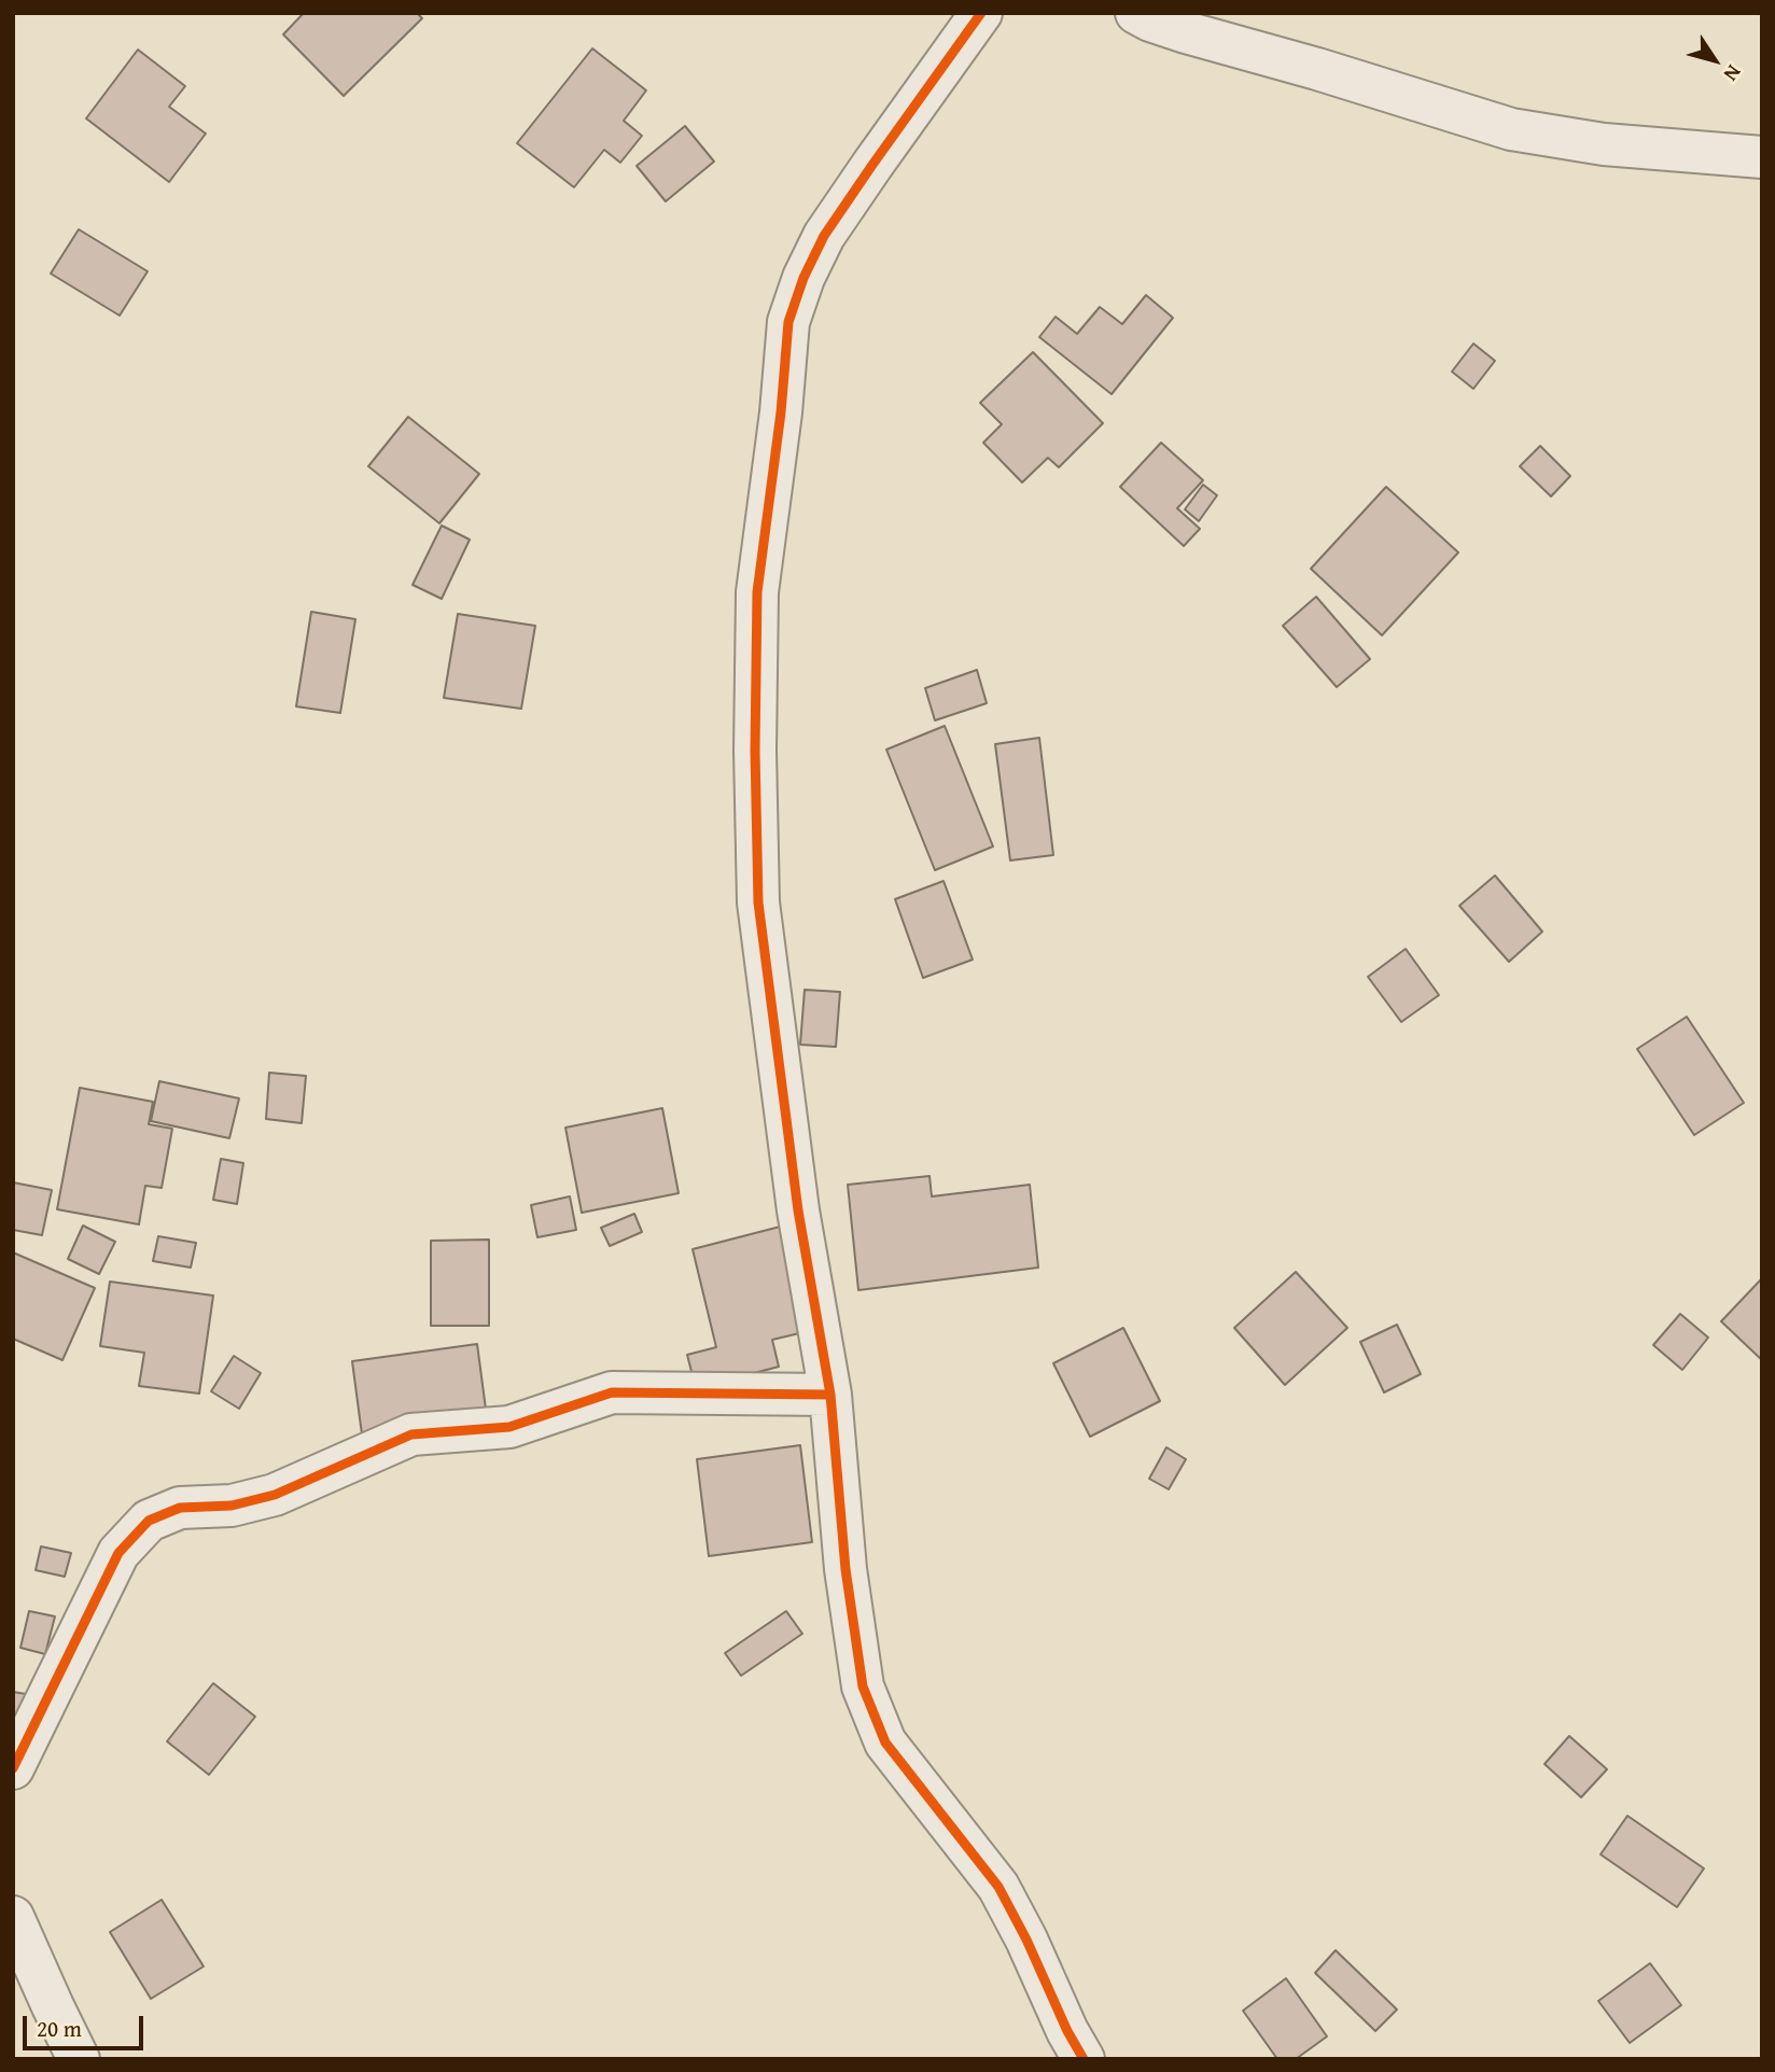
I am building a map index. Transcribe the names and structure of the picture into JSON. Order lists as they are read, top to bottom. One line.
{"scale_bar":"20 m","north":"bottom right"}
